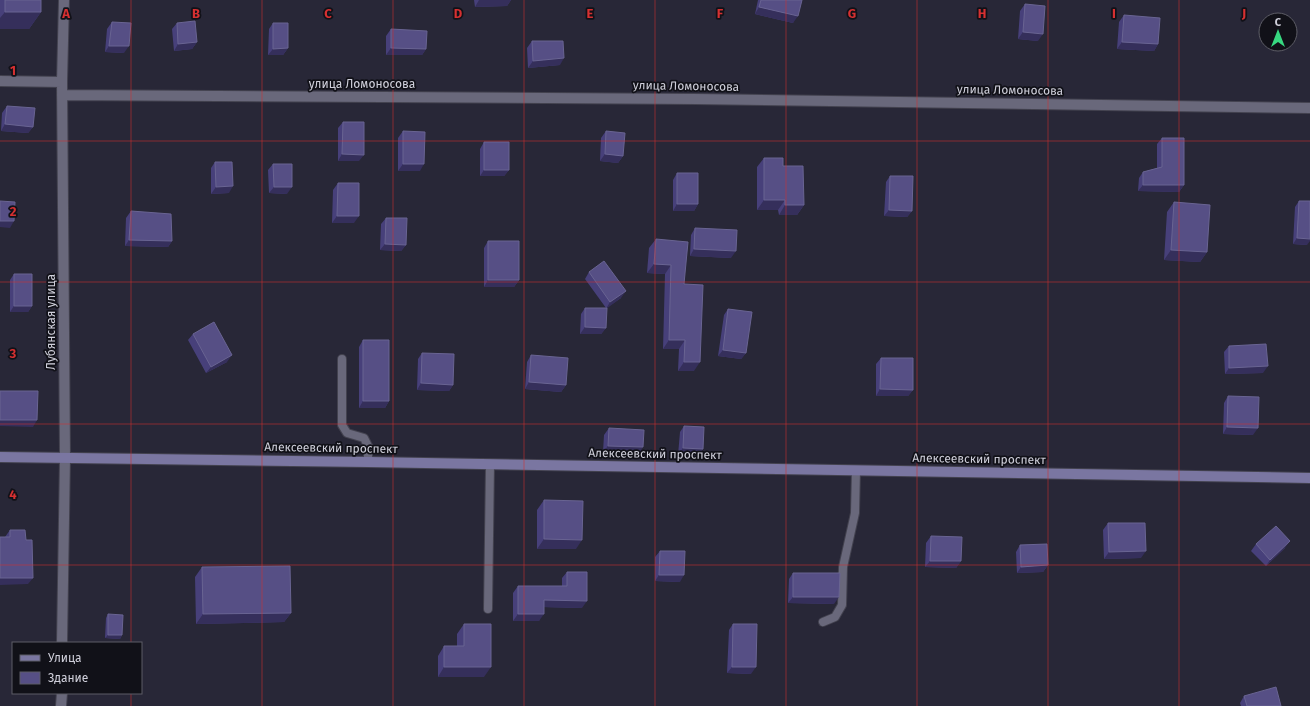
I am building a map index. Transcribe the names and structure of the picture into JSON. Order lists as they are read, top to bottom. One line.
{"streets":{"street":["улица Ломоносова","Лубянская улица","Алексеевский проспект"]},"crossings":[["улица Ломоносова","Лубянская улица"],["Лубянская улица","Алексеевский проспект"]],"legend":["Улица","Здание"],"north":"top","grid":{"columns":["A","B","C","D","E","F","G","H","I","J"],"rows":["1","2","3","4"]}}
